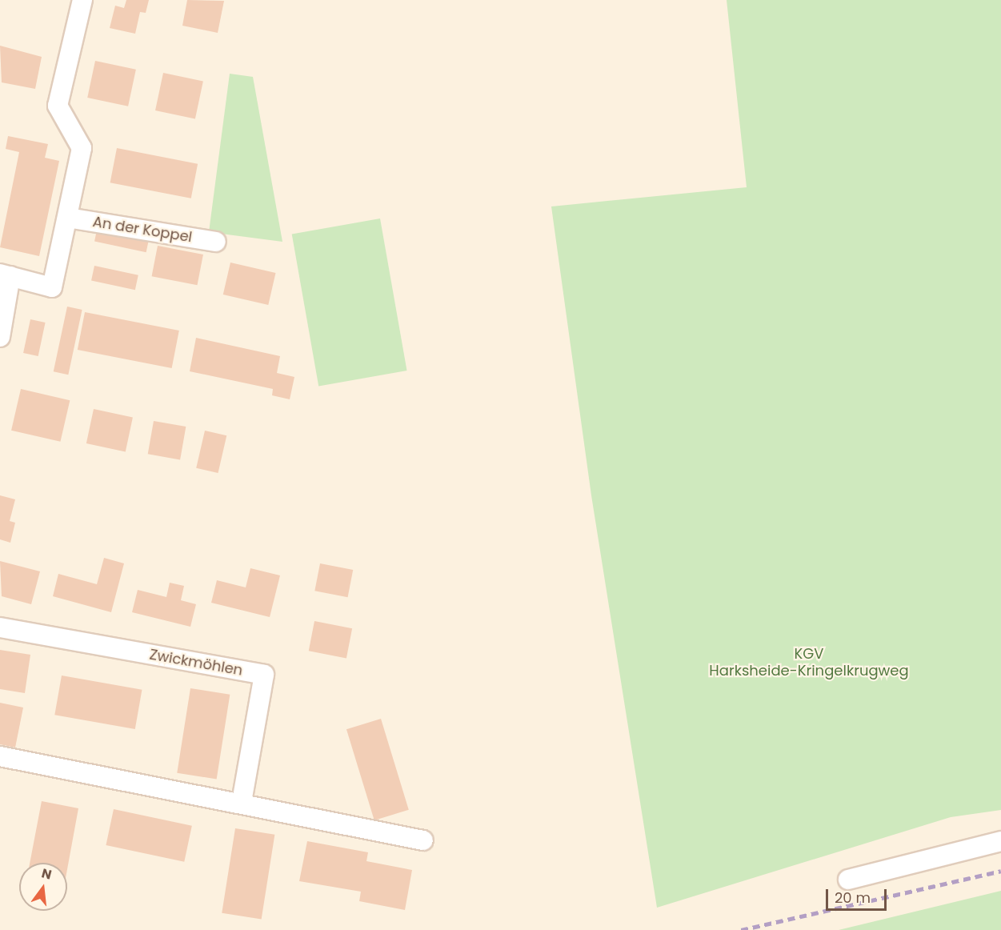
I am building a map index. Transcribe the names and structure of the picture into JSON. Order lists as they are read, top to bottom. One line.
{"streets":{"street":["An der Koppel","Zwickmöhlen"]},"parks":["KGV Harksheide-Kringelkrugweg"],"scale_bar":"20 m","north":"top"}
